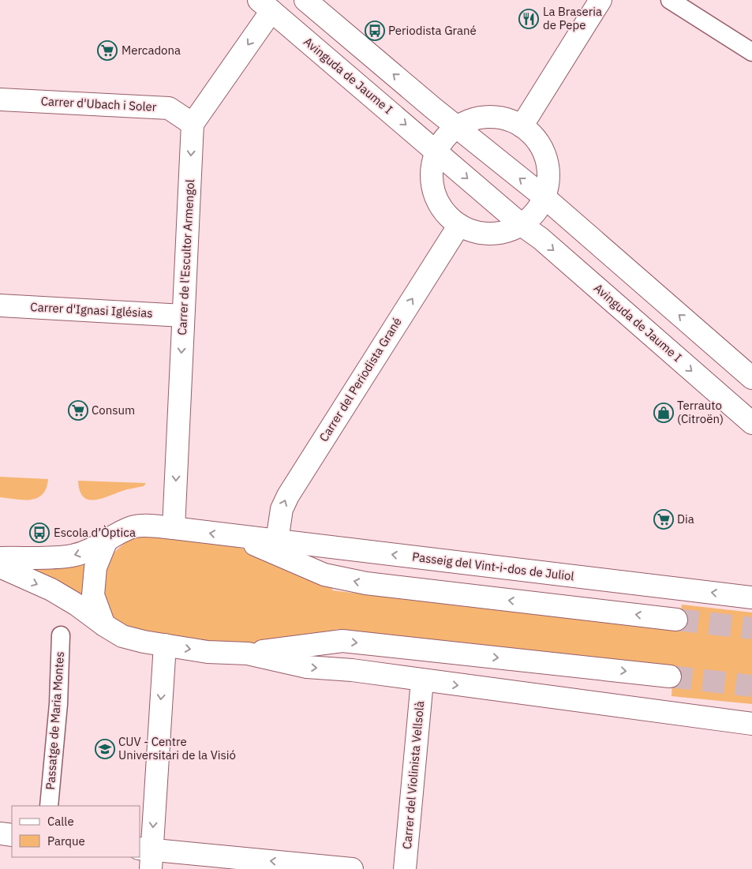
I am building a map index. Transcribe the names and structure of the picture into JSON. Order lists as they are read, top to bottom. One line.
{"streets":{"street":["Avinguda de Jaume I","Carrer d'Ubach i Soler","Carrer de l'Escultor Armengol","Carrer d'Ignasi Iglésias","Carrer del Periodista Grané","Passeig del Vint-i-dos de Juliol","Passatge de Maria Montes","Carrer del Violinista Vellsolà"]},"crossings":[["Carrer d'Ubach i Soler","Carrer de l'Escultor Armengol"],["Carrer de l'Escultor Armengol","Carrer d'Ignasi Iglésias"],["Carrer de l'Escultor Armengol","Passeig del Vint-i-dos de Juliol"],["Carrer del Periodista Grané","Passeig del Vint-i-dos de Juliol"]],"one_way":["Carrer de l'Escultor Armengol","Carrer del Periodista Grané"],"places":{"restaurant":["La Braseria de Pepe"],"bus stop":["Periodista Grané","Escola d’Òptica"],"supermarket":["Mercadona","Consum","Dia"],"shop":["Terrauto (Citroën)"],"school or university":["CUV - Centre Universitari de la Visió"]},"legend":["Calle","Parque"]}
